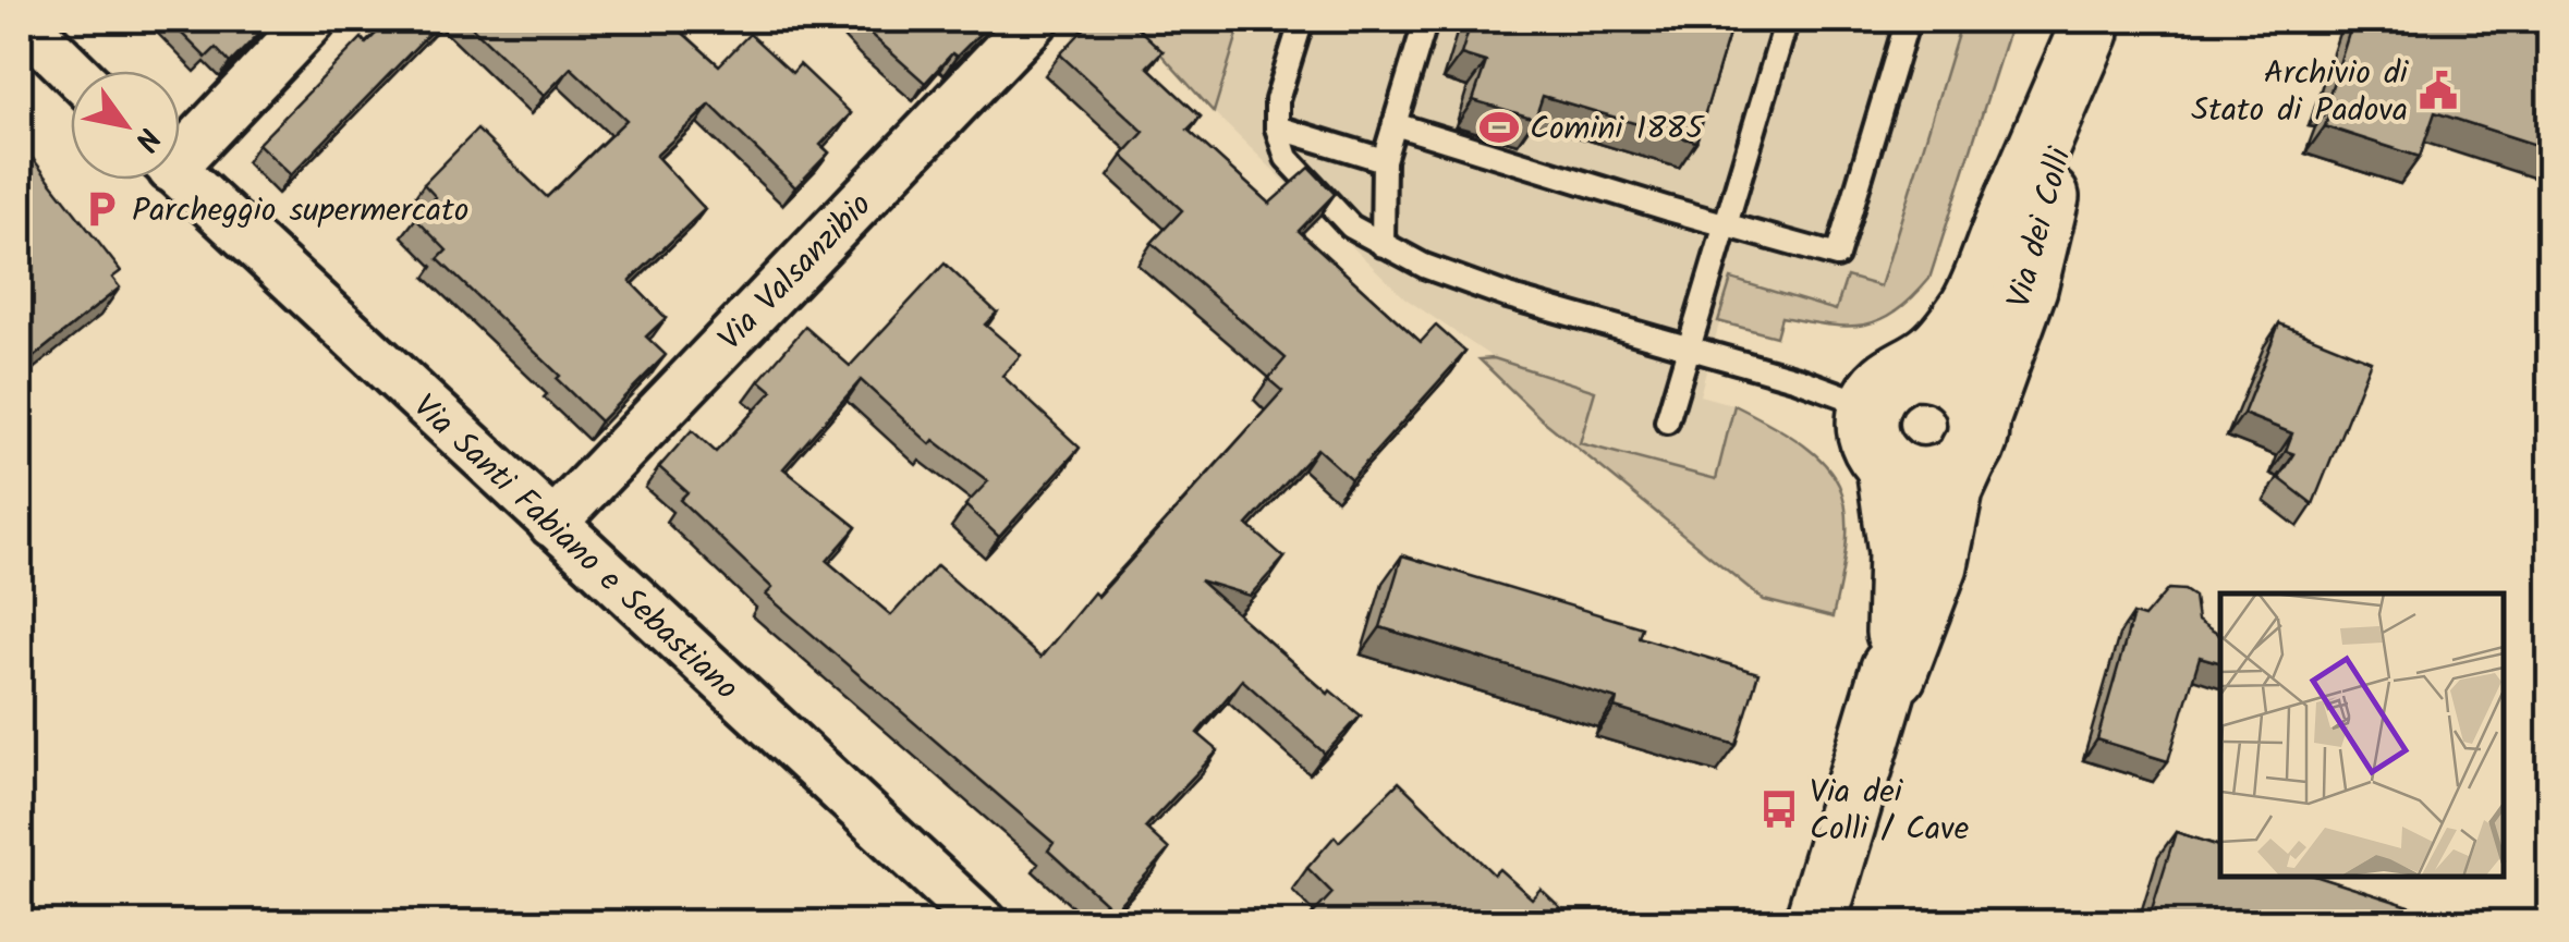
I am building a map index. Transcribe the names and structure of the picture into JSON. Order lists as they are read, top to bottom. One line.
{"streets":{"main road":["Via dei Colli"],"street":["Via Valsanzibio","Via Santi Fabiano e Sebastiano"]},"crossings":[["Via Valsanzibio","Via Santi Fabiano e Sebastiano"]],"places":{"public building":["Archivio di Stato di Padova"],"sports":["Comini 1885"],"parking":["Parcheggio supermercato"],"bus stop":["Via dei Colli / Cave"]},"north":"bottom right"}
